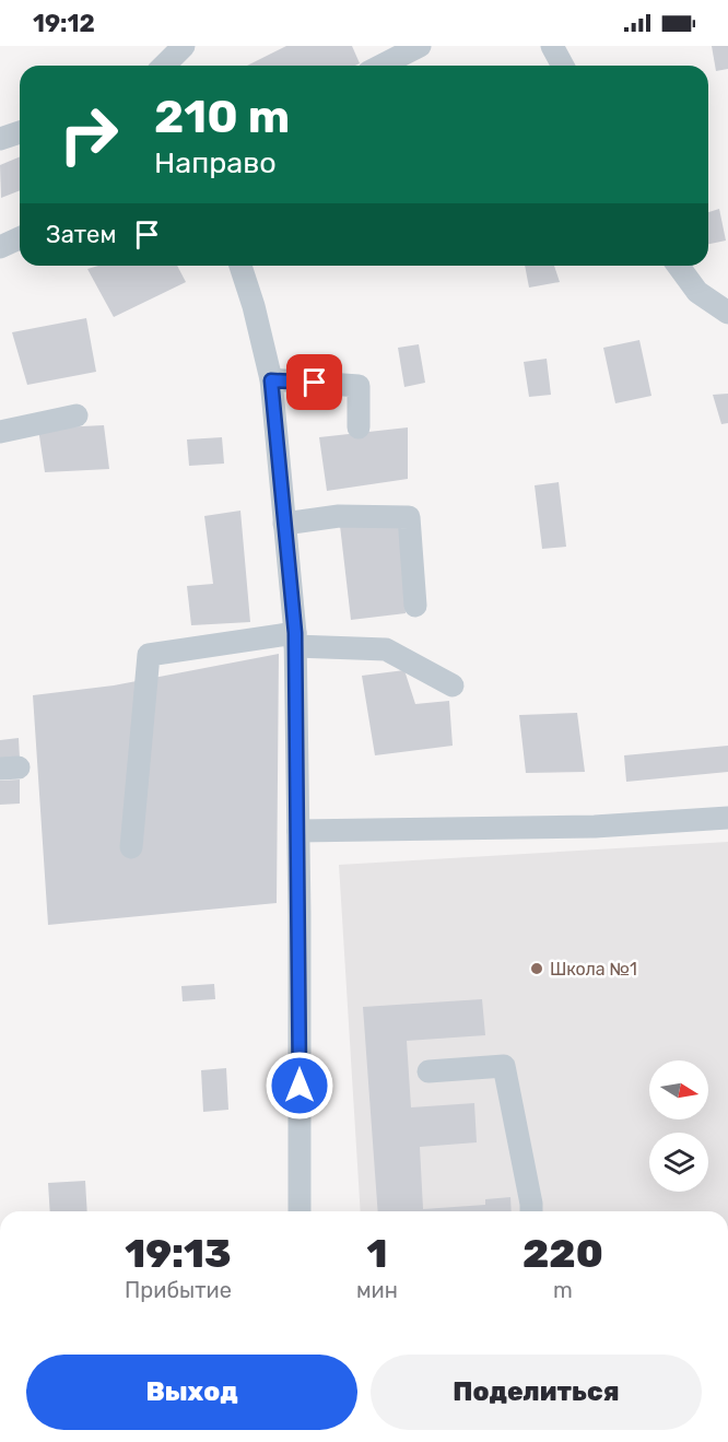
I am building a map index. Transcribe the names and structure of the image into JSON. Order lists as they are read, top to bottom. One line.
{"places":["Школа №1"],"north":"right","page":{"status":"19:12","turn":["210 m","Направо"],"then":"Затем","eta":["19:13","Прибытие","1","мин","220","m"],"buttons":["Выход","Поделиться"]}}
